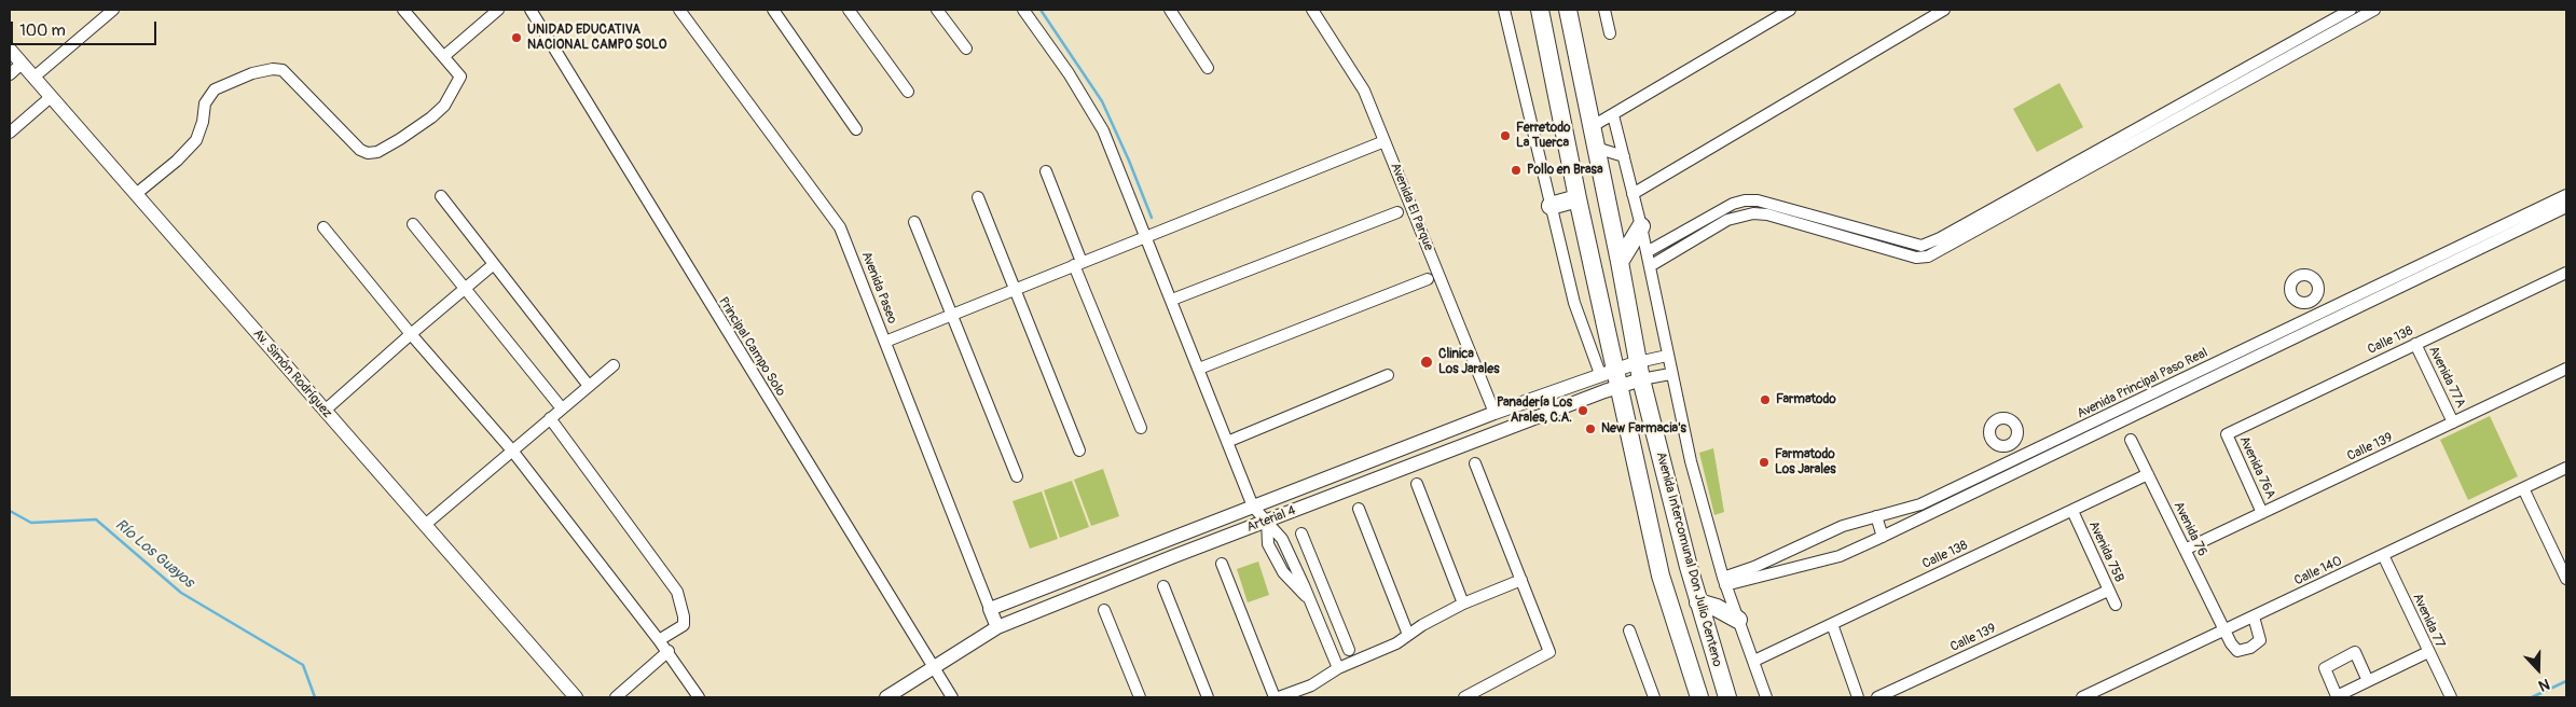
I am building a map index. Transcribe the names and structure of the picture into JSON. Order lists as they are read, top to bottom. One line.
{"streets":{"main road":["Avenida Intercomunal Don Julio Centeno"],"street":["Avenida El Parque","Avenida Paseo","Calle 138","Principal Campo Solo","Av. Simón Rodríguez","Avenida 77A","Avenida Principal Paso Real","Calle 139","Avenida 76A","Arterial 4","Avenida 76","Avenida 75B","Calle 140","Avenida 77"]},"crossings":[["Avenida El Parque","Arterial 4"],["Avenida Paseo","Arterial 4"],["Calle 138","Avenida 77A"],["Calle 138","Avenida 76A"],["Calle 138","Avenida 76"],["Calle 138","Avenida 75B"],["Calle 138","Avenida Intercomunal Don Julio Centeno"],["Principal Campo Solo","Arterial 4"],["Avenida 77A","Calle 139"],["Avenida Principal Paso Real","Avenida Intercomunal Don Julio Centeno"],["Calle 139","Avenida 76A"],["Calle 139","Avenida 76"],["Calle 139","Avenida 75B"],["Arterial 4","Avenida Intercomunal Don Julio Centeno"],["Avenida 76","Calle 140"],["Calle 140","Avenida 77"]],"water":["Río Los Guayos"],"places":["UNIDAD EDUCATIVA NACIONAL CAMPO SOLO","Ferretodo La Tuerca","Pollo en Brasa","Clinica Los Jarales","Farmatodo","Panadería Los Arales, C.A.","New Farmacia's","Farmatodo Los Jarales"],"scale_bar":"100 m","north":"bottom"}
